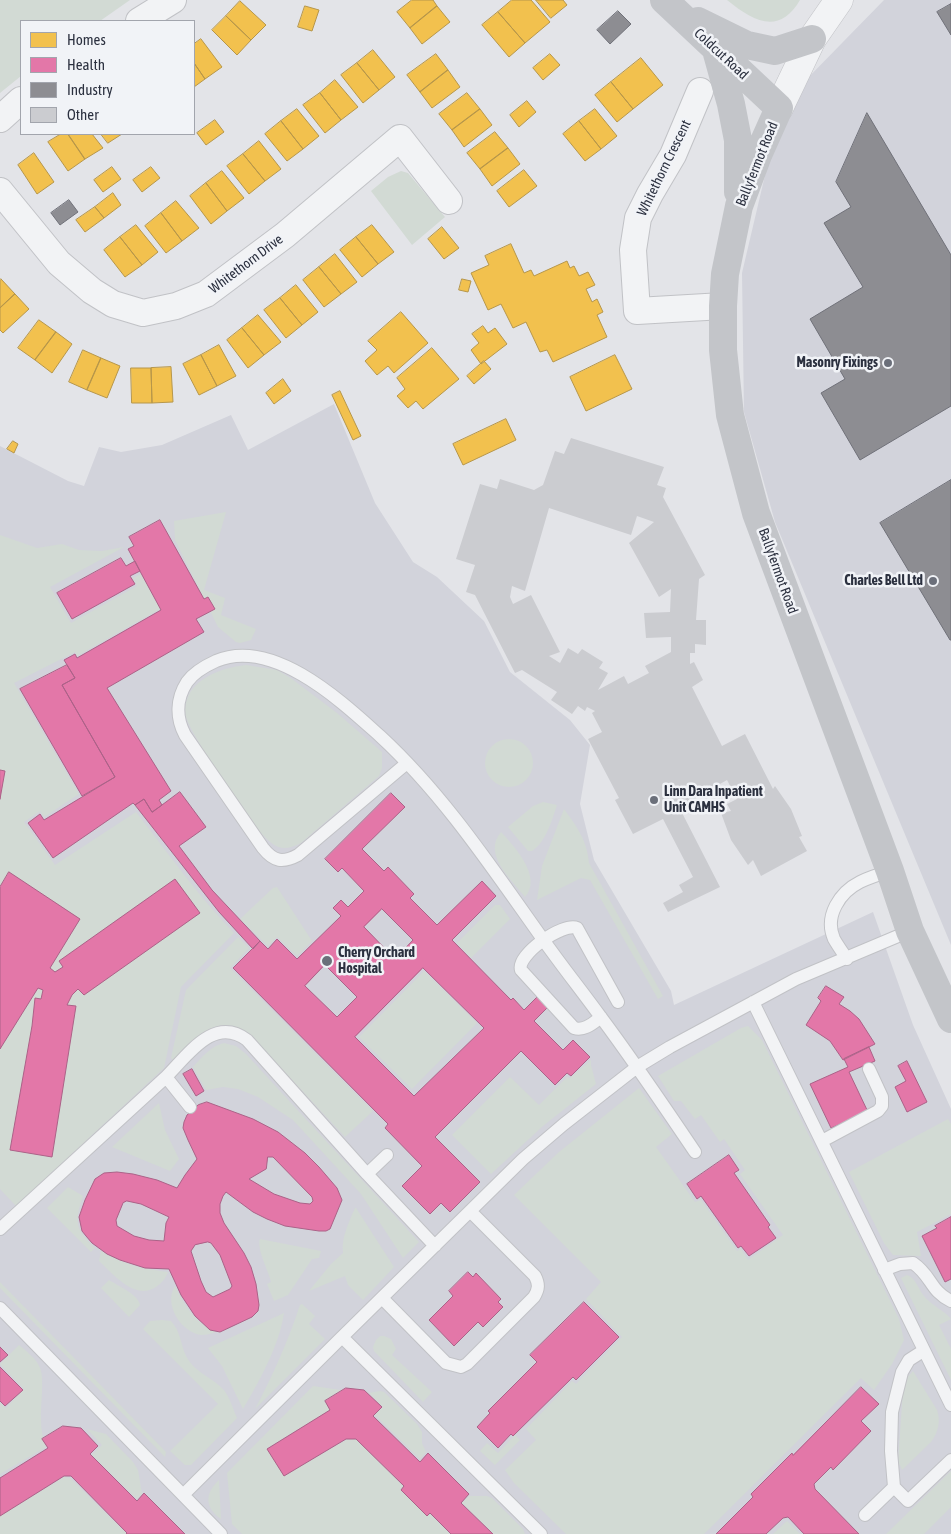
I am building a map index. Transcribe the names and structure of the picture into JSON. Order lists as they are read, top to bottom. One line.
{"streets":{"main road":["Coldcut Road","Ballyfermot Road"],"street":["Whitethorn Crescent","Whitethorn Drive"]},"crossings":[["Coldcut Road","Ballyfermot Road"],["Ballyfermot Road","Whitethorn Crescent"]],"places":["Masonry Fixings","Charles Bell Ltd","Linn Dara Inpatient Unit CAMHS","Cherry Orchard Hospital"],"legend":["Homes","Health","Industry","Other"]}
